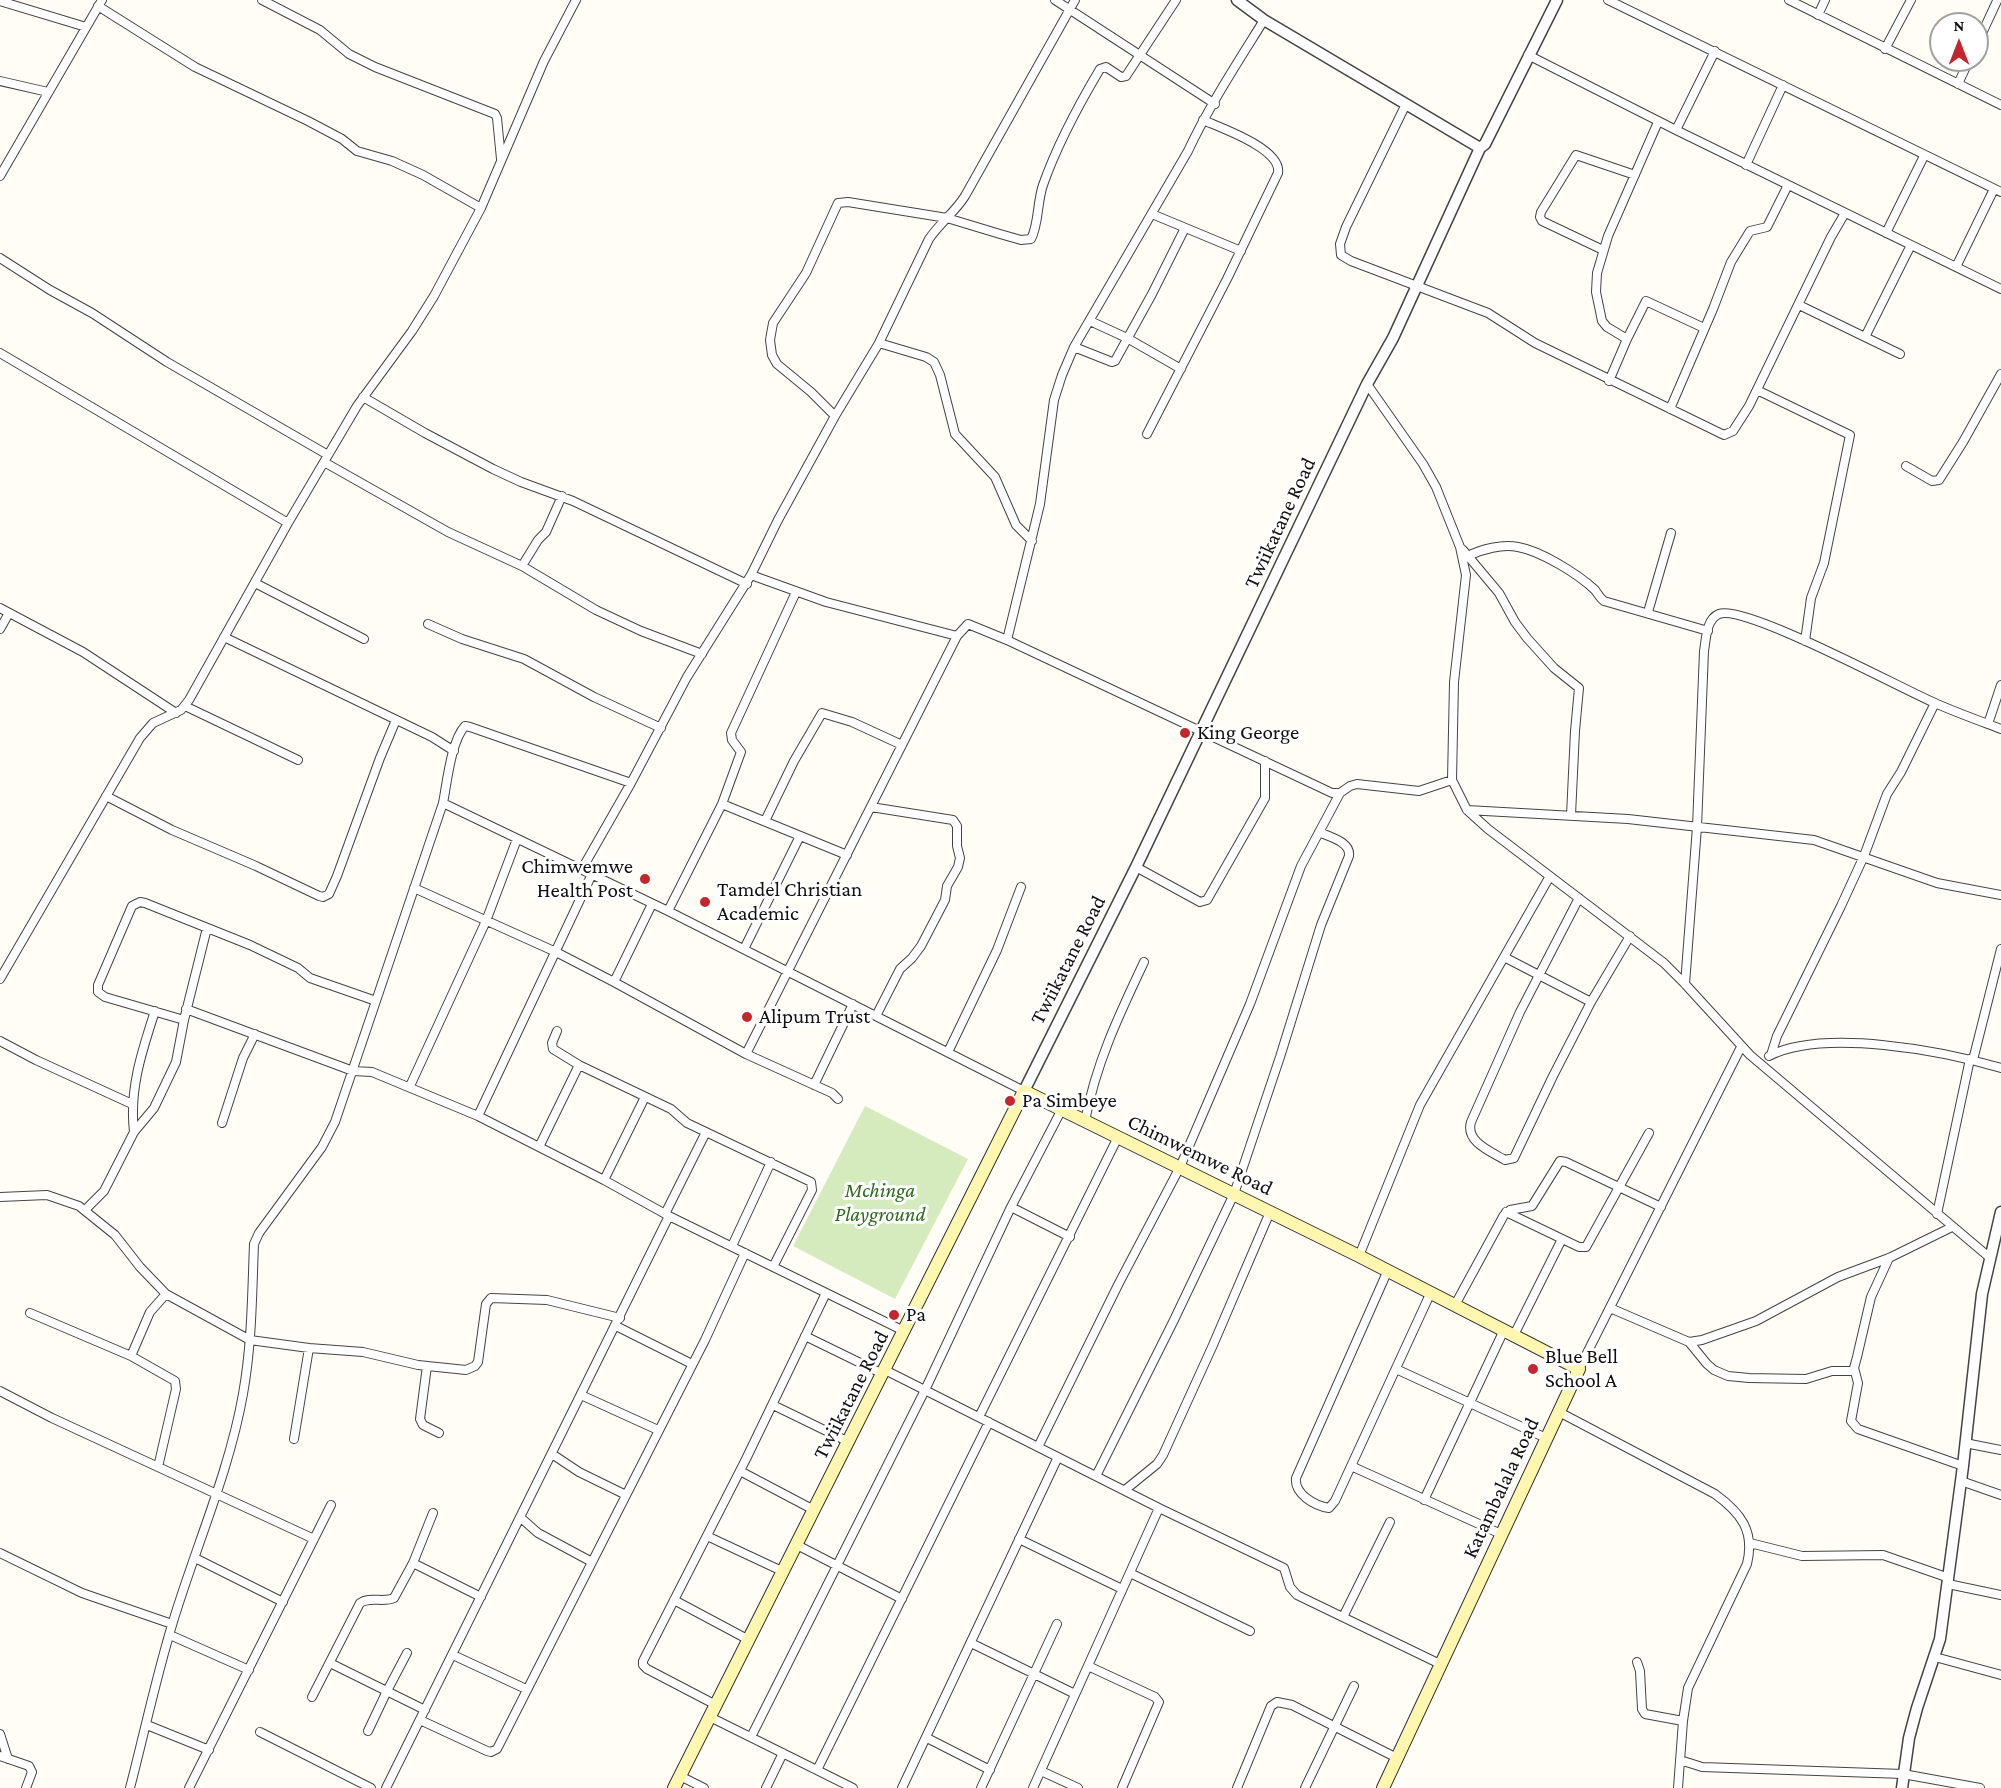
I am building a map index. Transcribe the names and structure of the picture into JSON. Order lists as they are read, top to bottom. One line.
{"streets":{"main road":["Twiikatane Road","Chimwemwe Road","Katambalala Road"]},"crossings":[["Twiikatane Road","Chimwemwe Road"],["Chimwemwe Road","Katambalala Road"]],"parks":["Mchinga Playground"],"places":["King George","Chimwemwe Health Post","Tamdel Christian Academic","Alipum Trust","Pa Simbeye","Pa","Blue Bell School A"],"north":"top"}
